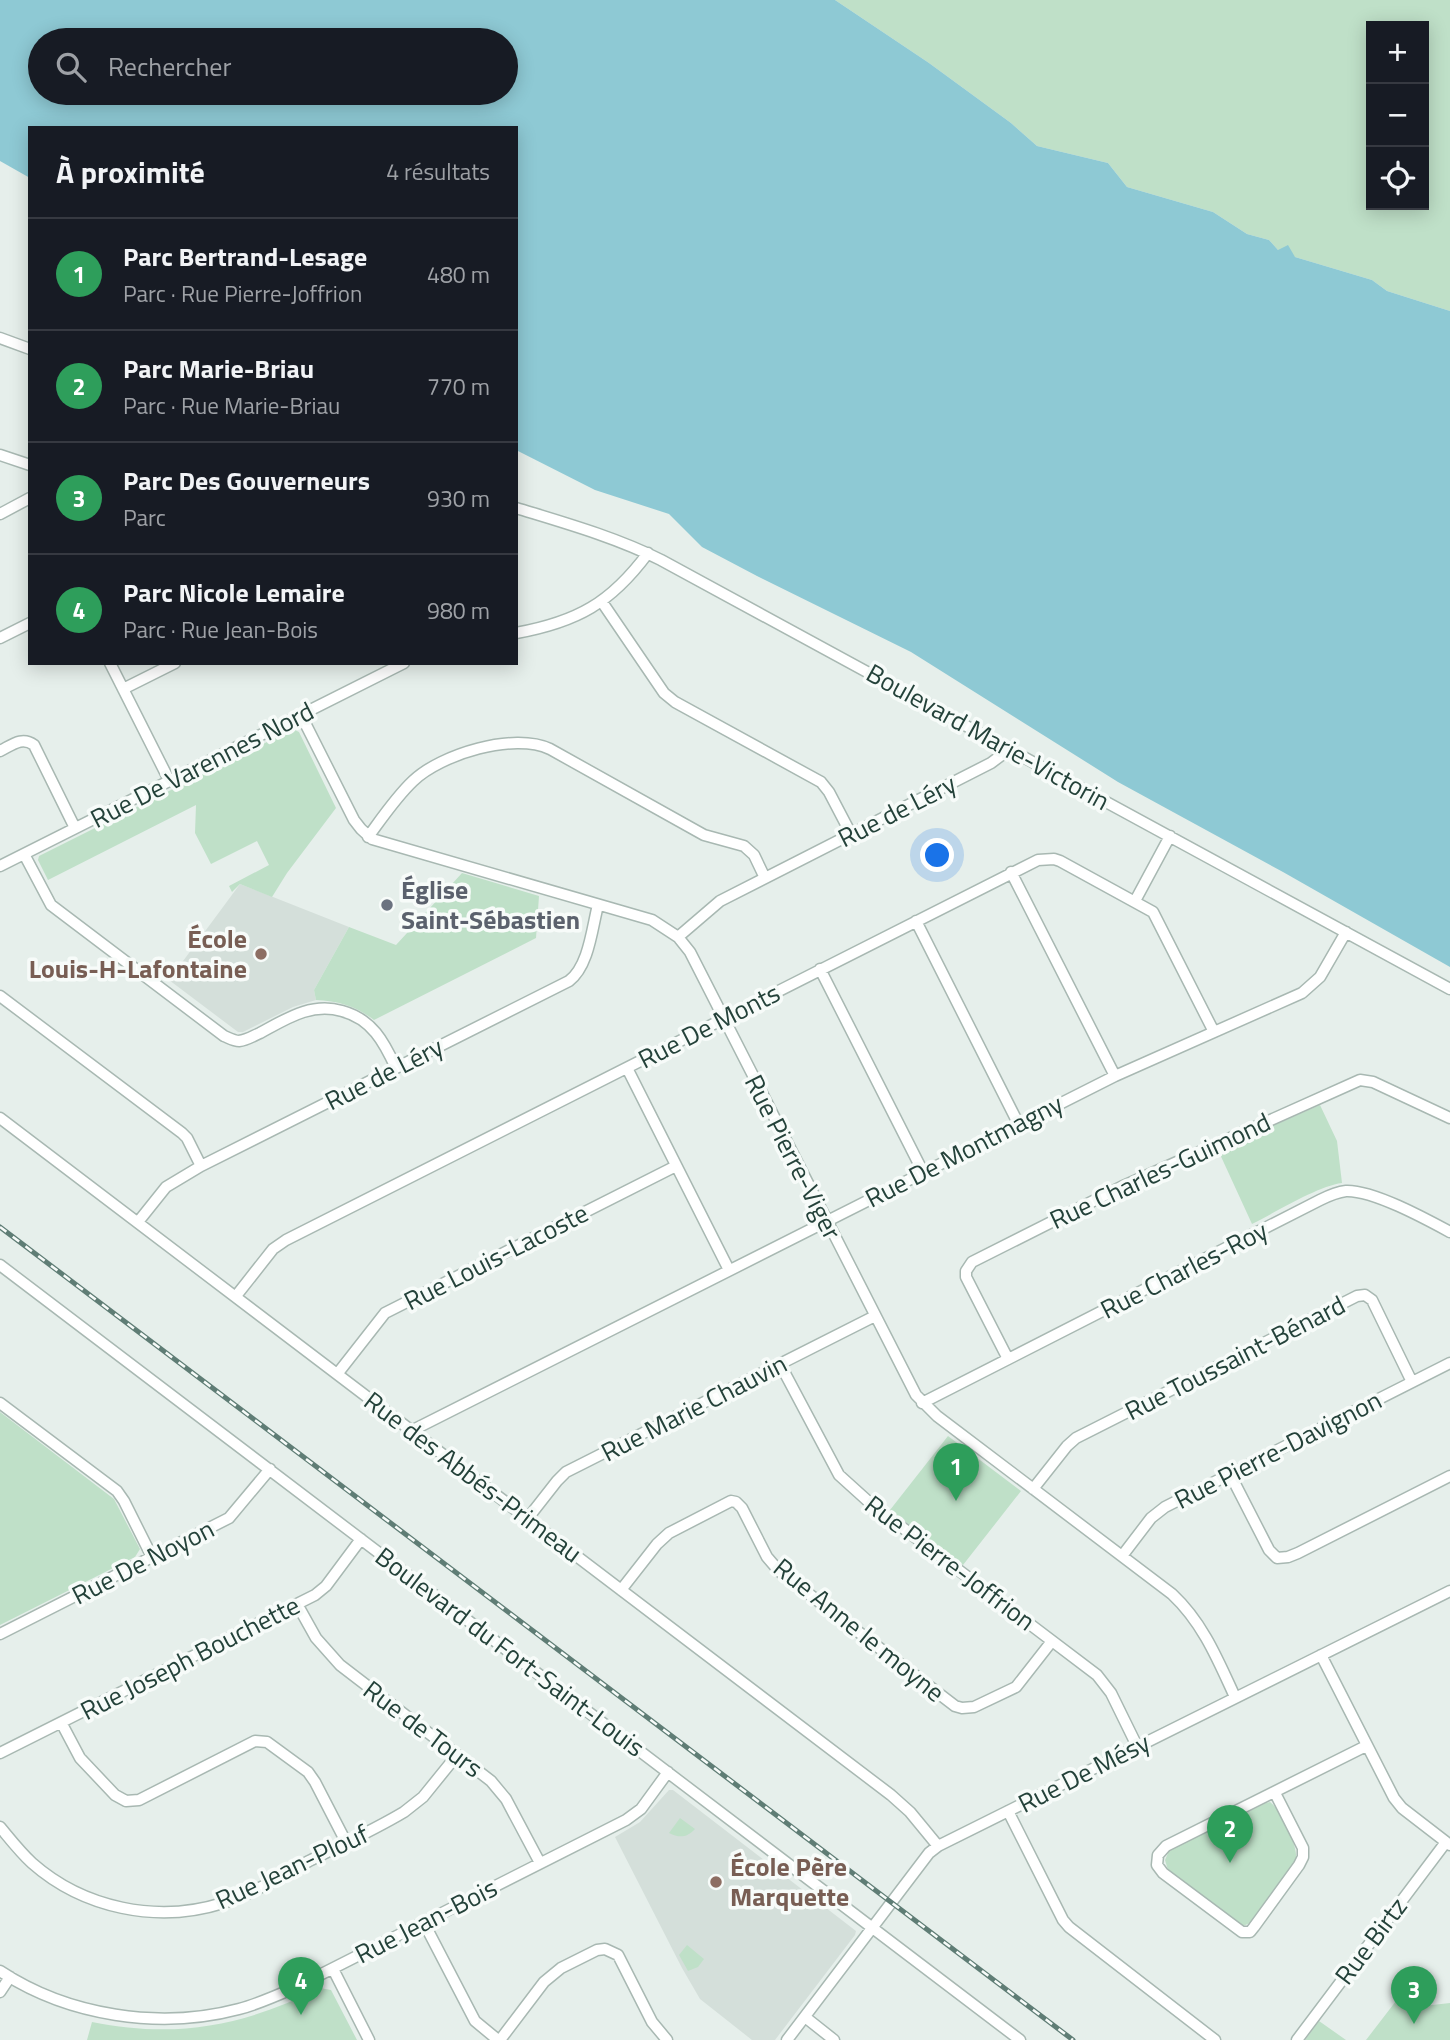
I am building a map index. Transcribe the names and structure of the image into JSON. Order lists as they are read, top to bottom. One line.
{"streets":{"street":["Boulevard Marie-Victorin","Rue De Varennes Nord","Rue de Léry","Rue De Monts","Rue De Montmagny","Rue Pierre-Viger","Rue Charles-Guimond","Rue Louis-Lacoste","Rue Charles-Roy","Rue Toussaint-Bénard","Rue Marie Chauvin","Rue Pierre-Davignon","Rue des Abbés-Primeau","Rue De Noyon","Rue Pierre-Joffrion","Rue Anne le moyne","Boulevard du Fort-Saint-Louis","Rue Joseph Bouchette","Rue de Tours","Rue De Mésy","Rue Jean-Plouf","Rue Jean-Bois","Rue Birtz"]},"crossings":[["Boulevard Marie-Victorin","Rue de Léry"],["Boulevard Marie-Victorin","Rue De Montmagny"],["Rue de Léry","Rue Pierre-Viger"],["Rue de Léry","Rue des Abbés-Primeau"],["Rue De Monts","Rue De Montmagny"],["Rue De Monts","Rue Pierre-Viger"],["Rue De Monts","Rue des Abbés-Primeau"],["Rue De Montmagny","Rue Pierre-Viger"],["Rue De Montmagny","Rue des Abbés-Primeau"],["Rue Pierre-Viger","Rue Charles-Roy"],["Rue Pierre-Viger","Rue Toussaint-Bénard"],["Rue Pierre-Viger","Rue Marie Chauvin"],["Rue Pierre-Viger","Rue Pierre-Davignon"],["Rue Pierre-Viger","Rue De Mésy"],["Rue Charles-Guimond","Rue Charles-Roy"],["Rue Louis-Lacoste","Rue des Abbés-Primeau"],["Rue Toussaint-Bénard","Rue Pierre-Davignon"],["Rue Marie Chauvin","Rue des Abbés-Primeau"],["Rue Marie Chauvin","Rue Pierre-Joffrion"],["Rue des Abbés-Primeau","Rue Anne le moyne"],["Rue des Abbés-Primeau","Rue De Mésy"],["Rue De Noyon","Boulevard du Fort-Saint-Louis"],["Rue Pierre-Joffrion","Rue Anne le moyne"],["Rue Pierre-Joffrion","Rue De Mésy"],["Boulevard du Fort-Saint-Louis","Rue Joseph Bouchette"],["Boulevard du Fort-Saint-Louis","Rue De Mésy"],["Boulevard du Fort-Saint-Louis","Rue Jean-Bois"],["Rue Joseph Bouchette","Rue de Tours"],["Rue de Tours","Rue Jean-Plouf"],["Rue de Tours","Rue Jean-Bois"]],"places":["Église Saint-Sébastien","École Louis-H-Lafontaine","École Père Marquette"],"page":{"map_buttons":["+","−"],"search":"Rechercher","heading":["À proximité","4 résultats"],"list":[{"mark":"1","name":"Parc Bertrand-Lesage","note":"Parc · Rue Pierre-Joffrion","value":"480 m"},{"mark":"2","name":"Parc Marie-Briau","note":"Parc · Rue Marie-Briau","value":"770 m"},{"mark":"3","name":"Parc Des Gouverneurs","note":"Parc","value":"930 m"},{"mark":"4","name":"Parc Nicole Lemaire","note":"Parc · Rue Jean-Bois","value":"980 m"}],"pins":["1","2","4","3"]}}
